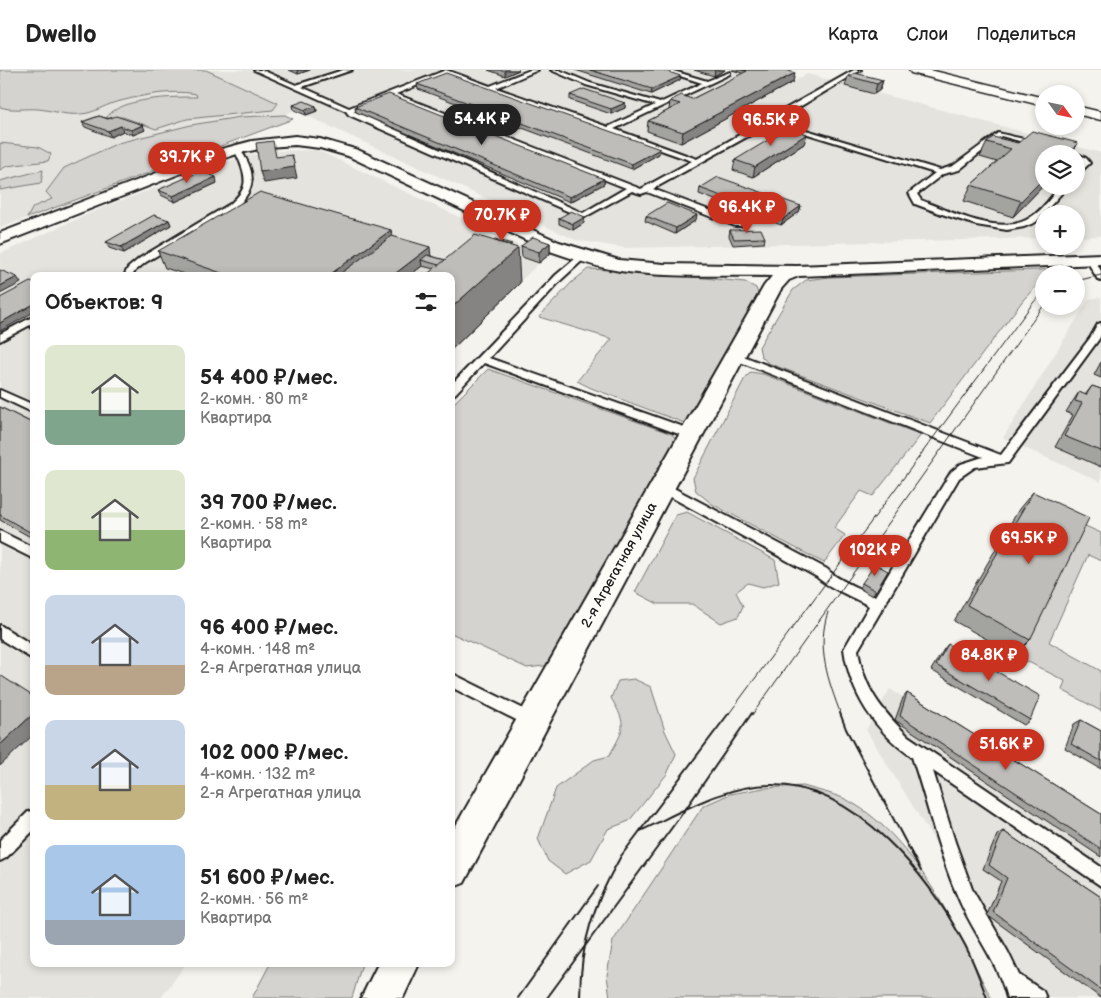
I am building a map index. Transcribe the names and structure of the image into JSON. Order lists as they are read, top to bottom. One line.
{"streets":{"street":["2-я Агрегатная улица"]},"north":"bottom right","page":{"header":"Dwello","nav":["Карта","Слои","Поделиться"],"map_buttons":["+","−"],"price":["54.4K ₽","96.5K ₽","39.7K ₽","96.4K ₽","70.7K ₽","69.5K ₽","102K ₽","84.8K ₽","51.6K ₽"],"heading":"Объектов: 9","list":[{"name":"54 400 ₽/мес.","note":"2-комн. · 80 m² · Квартира"},{"name":"39 700 ₽/мес.","note":"2-комн. · 58 m² · Квартира"},{"name":"96 400 ₽/мес.","note":"4-комн. · 148 m² · 2-я Агрегатная улица"},{"name":"102 000 ₽/мес.","note":"4-комн. · 132 m² · 2-я Агрегатная улица"},{"name":"51 600 ₽/мес.","note":"2-комн. · 56 m² · Квартира"}]}}
